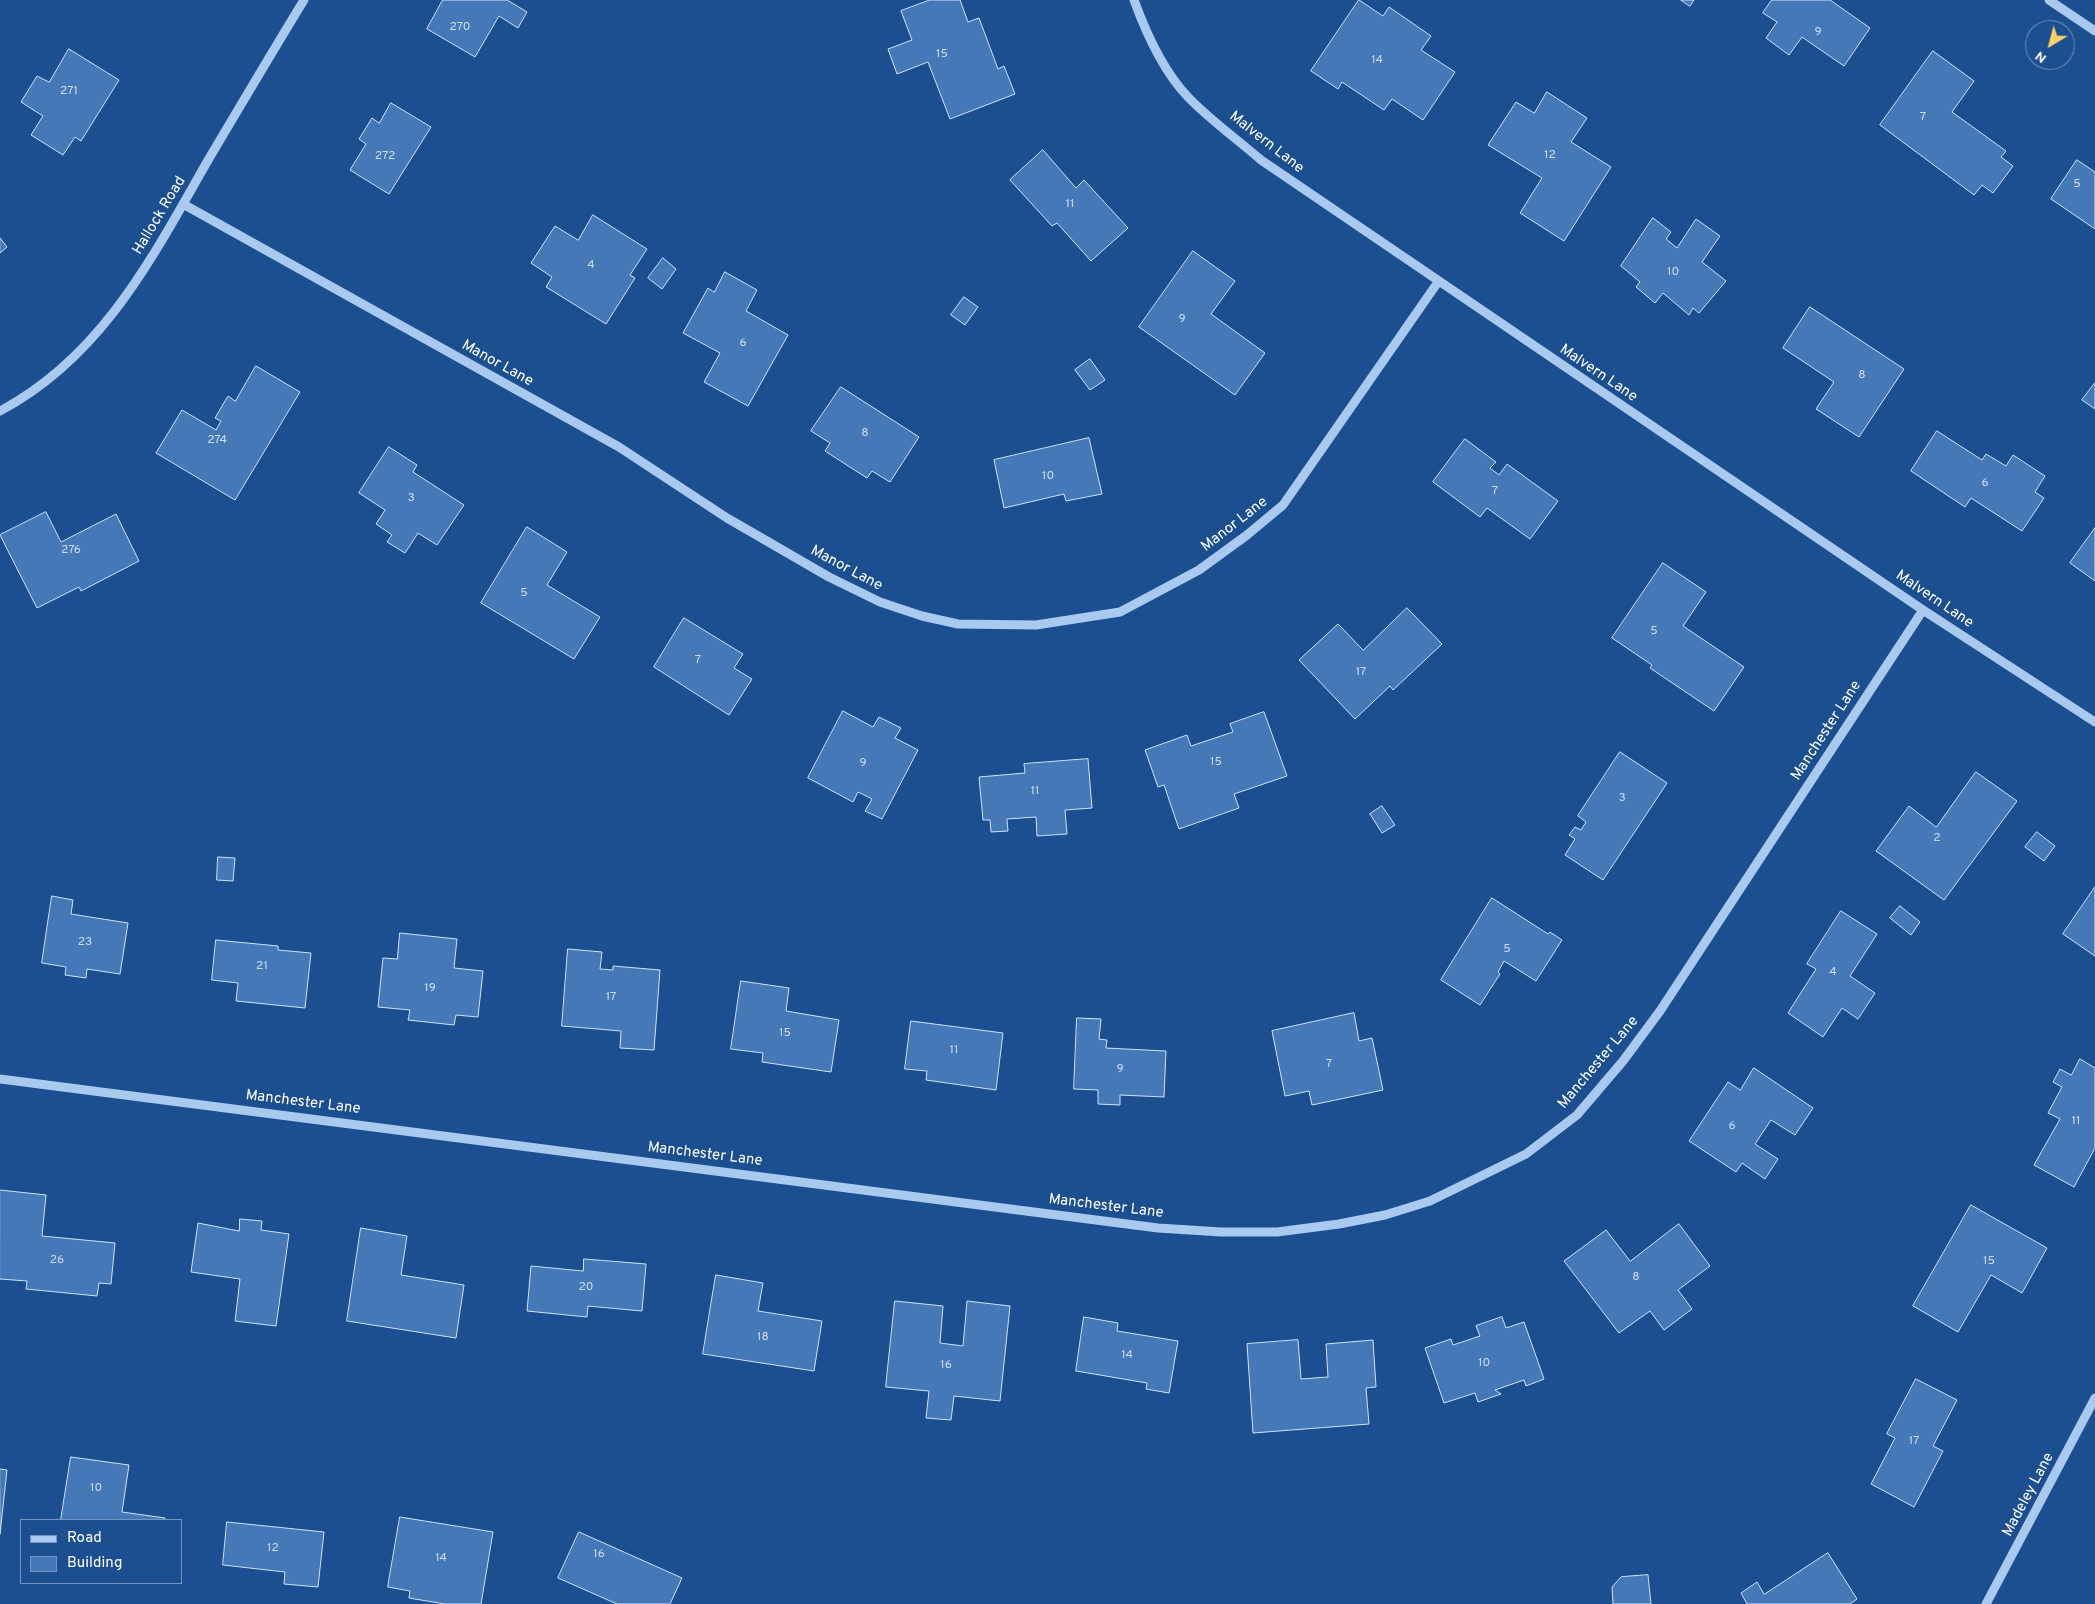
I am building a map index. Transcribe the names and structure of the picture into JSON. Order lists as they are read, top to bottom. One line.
{"streets":{"street":["Malvern Lane","Hallock Road","Manor Lane","Manchester Lane","Madeley Lane"]},"crossings":[["Malvern Lane","Manor Lane"],["Malvern Lane","Manchester Lane"],["Hallock Road","Manor Lane"]],"house_numbers":["270","9","15","14","271","7","12","272","5","11","4","10","9","6","8","8","274","10","6","7","3","276","5","5","7","17","15","9","11","3","2","23","5","21","4","19","17","15","11","7","9","11","6","26","15","8","20","18","14","10","16","17","10","12","16","14"],"legend":["Road","Building"],"north":"bottom left"}
